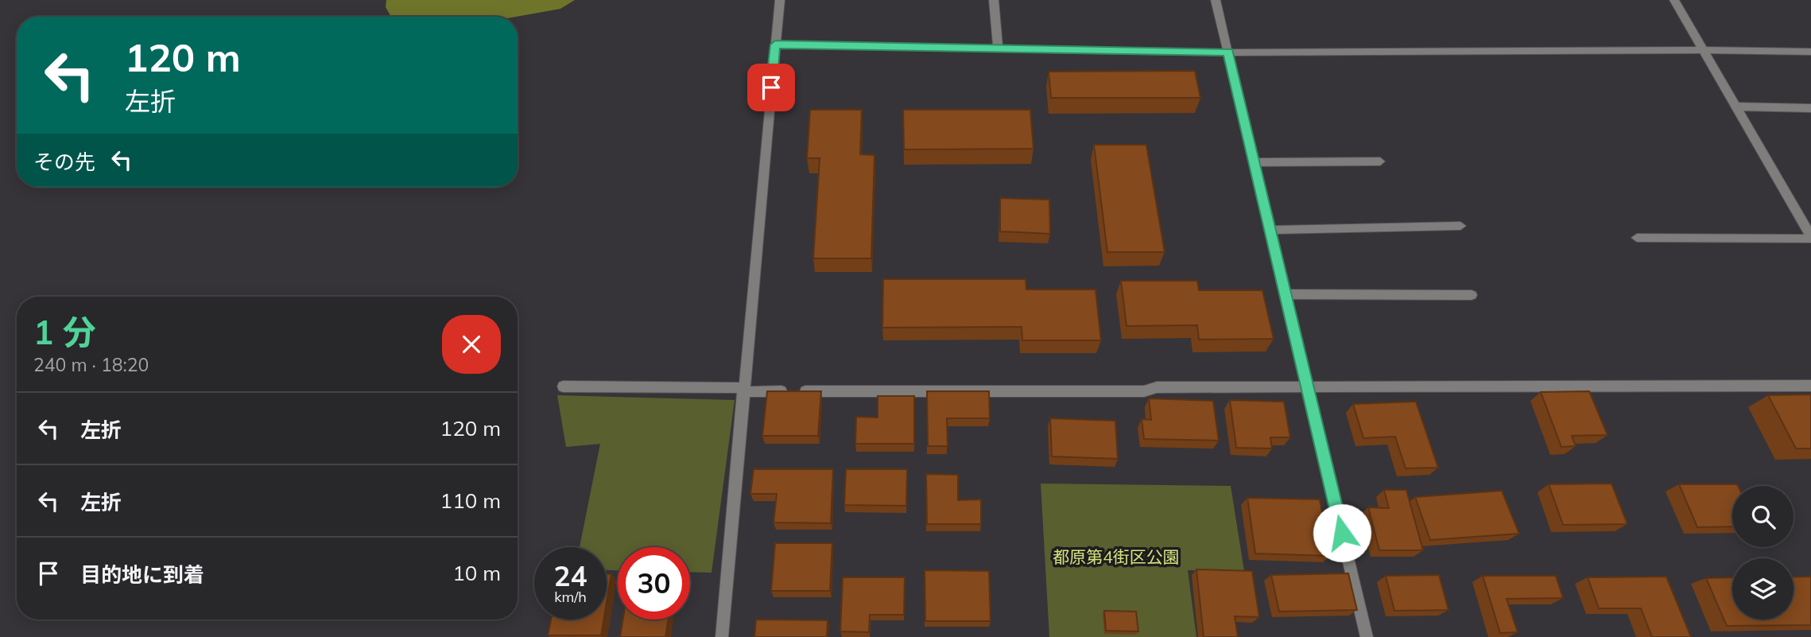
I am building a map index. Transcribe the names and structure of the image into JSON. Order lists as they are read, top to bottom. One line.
{"parks":["都原第4街区公園"],"page":{"turn":["120 m","左折"],"then":"その先","heading":["1 分","240 m · 18:20"],"list":[{"name":"左折","value":"120 m"},{"name":"左折","value":"110 m"},{"name":"目的地に到着","value":"10 m"}],"speed":"24 km/h","limit":"30"}}
